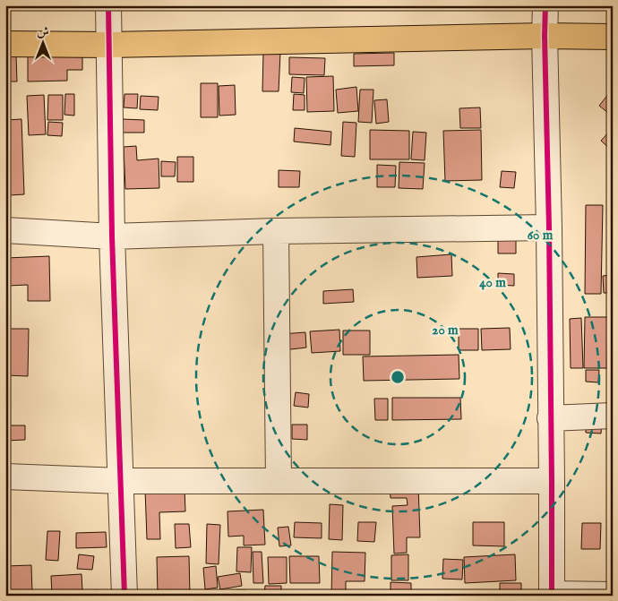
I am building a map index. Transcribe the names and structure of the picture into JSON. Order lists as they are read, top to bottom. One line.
{"north":"top","rings":["60 m","40 m","20 m"]}
